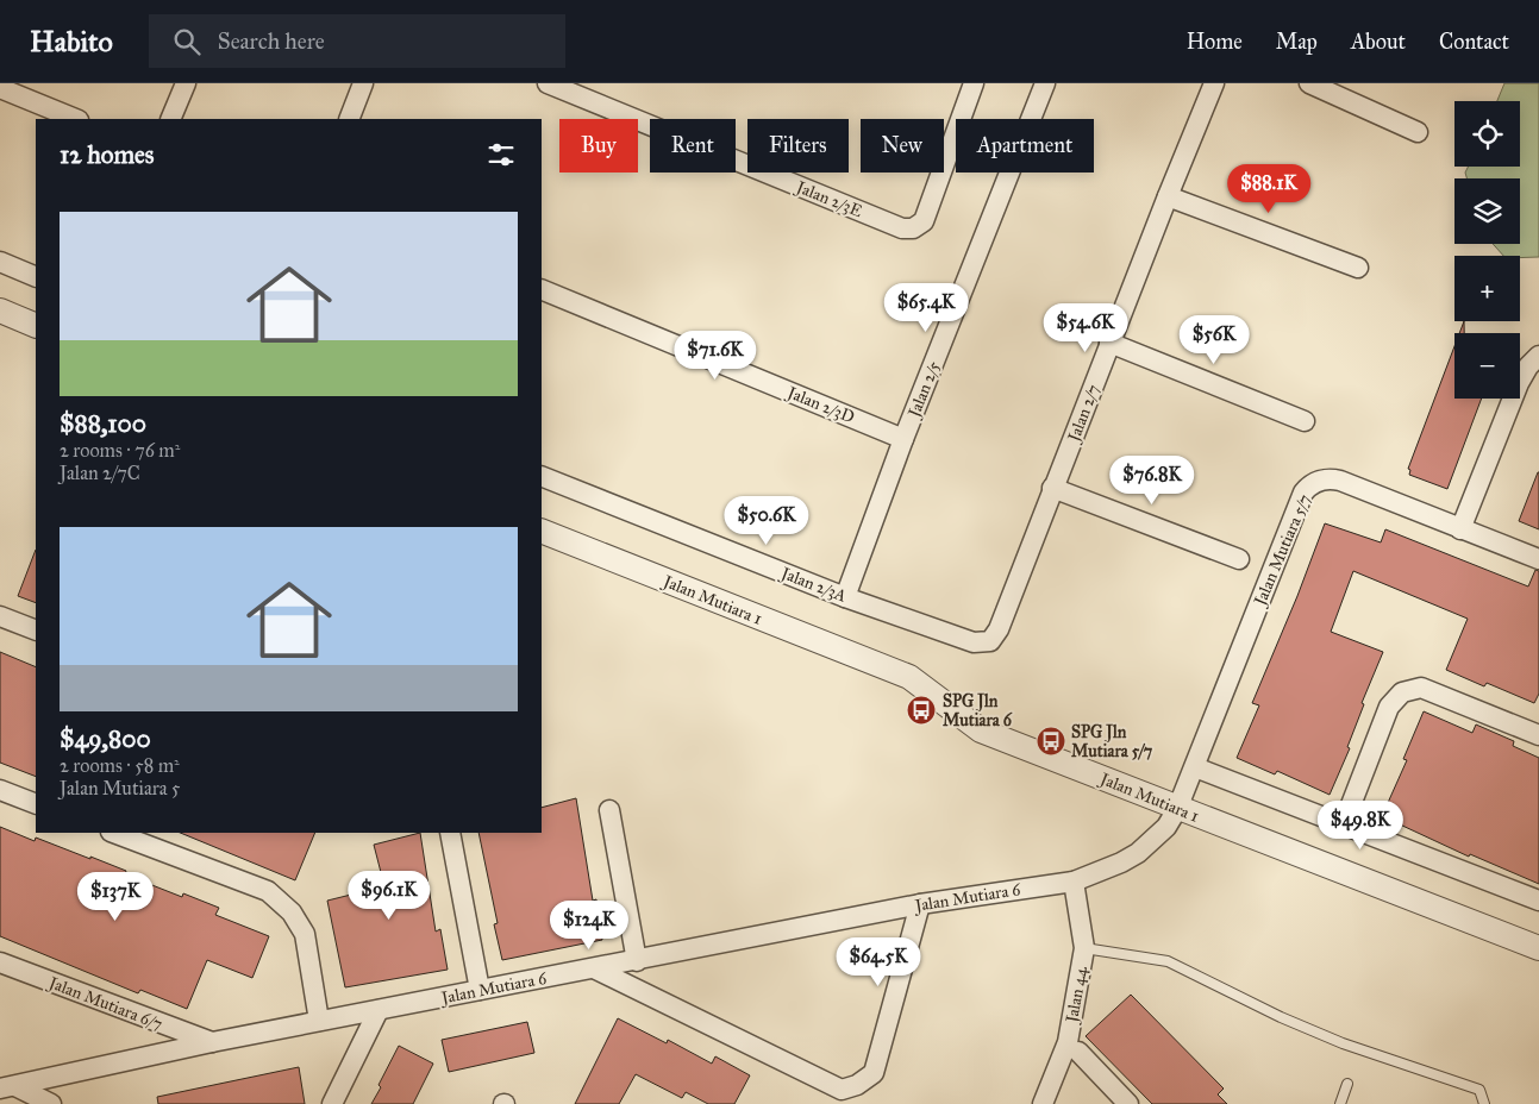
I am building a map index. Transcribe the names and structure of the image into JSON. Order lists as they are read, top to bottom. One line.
{"streets":{"street":["Jalan 2/3E","Jalan 2/5","Jalan 2/3D","Jalan 2/7","Jalan Mutiara 5/7","Jalan 2/3A","Jalan Mutiara 1","Jalan Mutiara 6","Jalan 44","Jalan Mutiara 6/7"]},"crossings":[["Jalan 2/5","Jalan 2/3D"],["Jalan 2/5","Jalan 2/3A"],["Jalan 2/7","Jalan 2/3A"],["Jalan Mutiara 5/7","Jalan Mutiara 1"],["Jalan Mutiara 5/7","Jalan Mutiara 6"],["Jalan Mutiara 1","Jalan Mutiara 6"],["Jalan Mutiara 6","Jalan 44"],["Jalan Mutiara 6","Jalan Mutiara 6/7"]],"places":{"bus stop":["SPG Jln Mutiara 6","SPG Jln Mutiara 5/7"]},"page":{"header":"Habito","search":"Search here","nav":["Home","Map","About","Contact"],"map_buttons":["+","−"],"chip":["Buy","Rent","Filters","New","Apartment"],"heading":"12 homes","price":["$88.1K","$65.4K","$54.6K","$56K","$71.6K","$76.8K","$50.6K","$49.8K","$96.1K","$137K","$124K","$64.5K"],"list":[{"name":"$88,100","note":"2 rooms · 76 m² · Jalan 2/7C"},{"name":"$49,800","note":"2 rooms · 58 m² · Jalan Mutiara 5"}]}}
